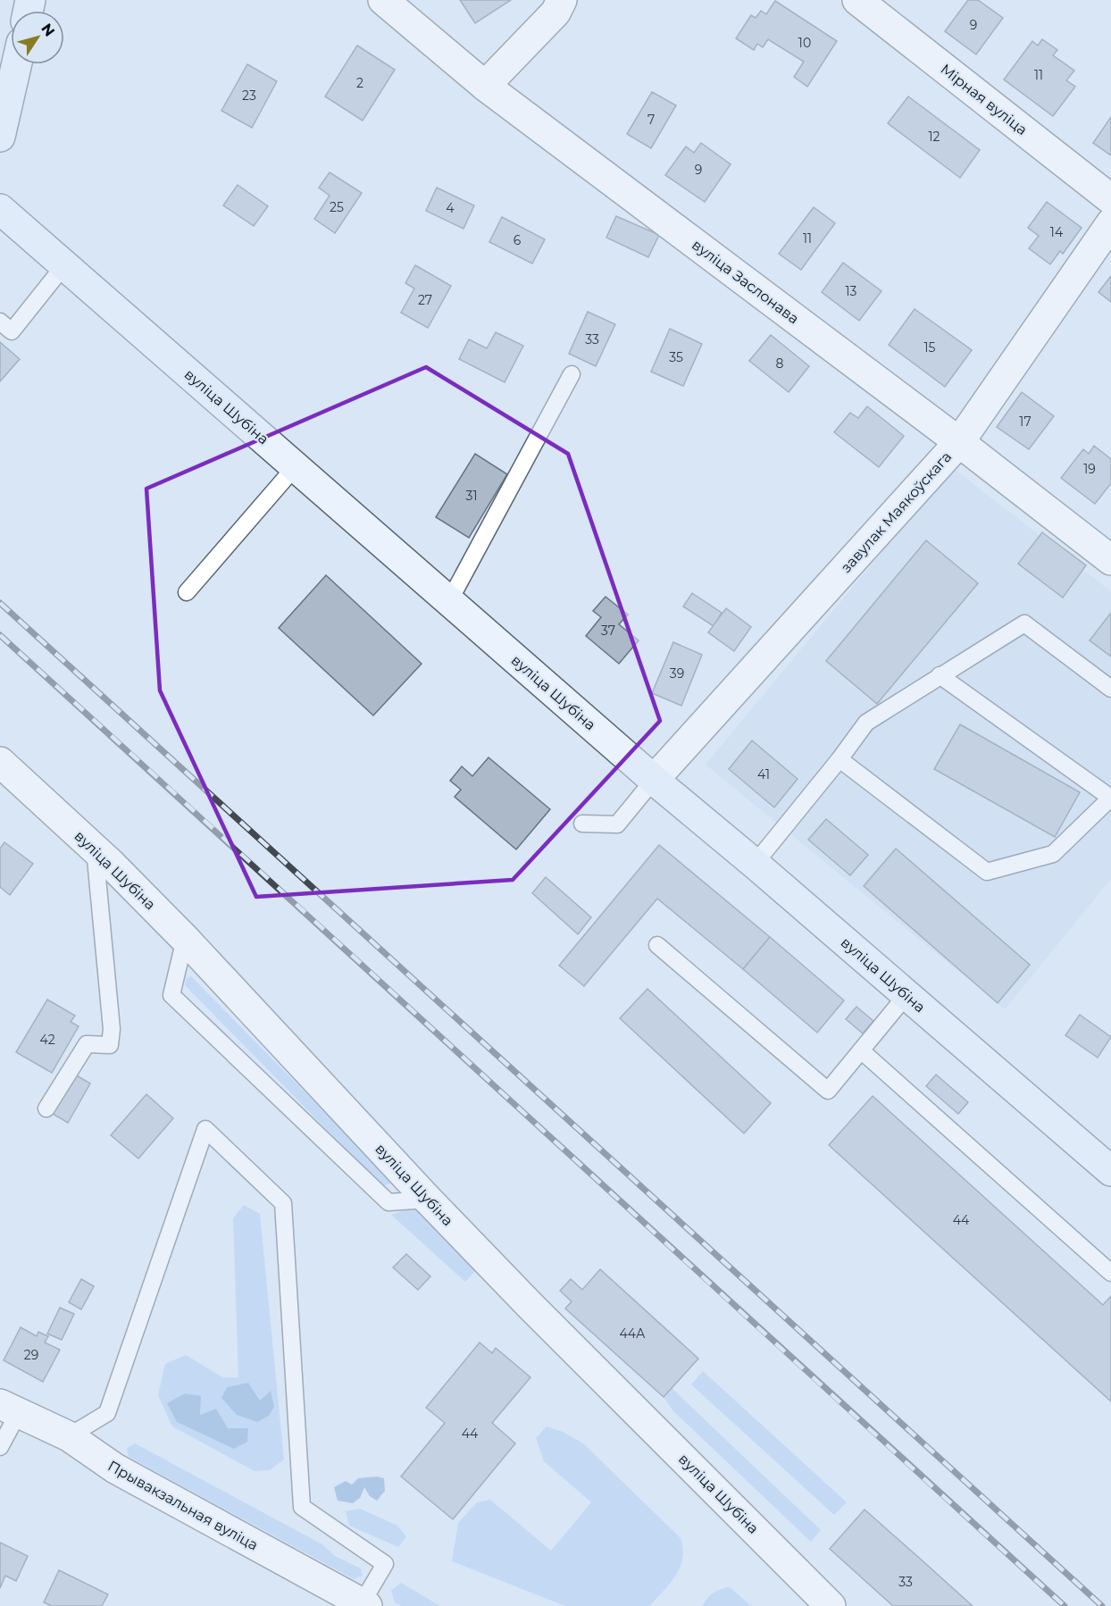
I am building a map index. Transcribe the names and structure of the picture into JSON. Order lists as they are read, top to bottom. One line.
{"streets":{"street":["Мірная вуліца","вуліца Заслонава","вуліца Шубіна","завулак Маякоўскага","Прывакзальная вуліца"]},"crossings":[["вуліца Заслонава","завулак Маякоўскага"],["вуліца Шубіна","завулак Маякоўскага"]],"house_numbers":["9","10","11","2","23","7","12","9","25","4","14","11","6","13","27","33","15","35","8","17","19","31","37","39","41","42","44","44А","29","44","33"],"north":"top right"}
